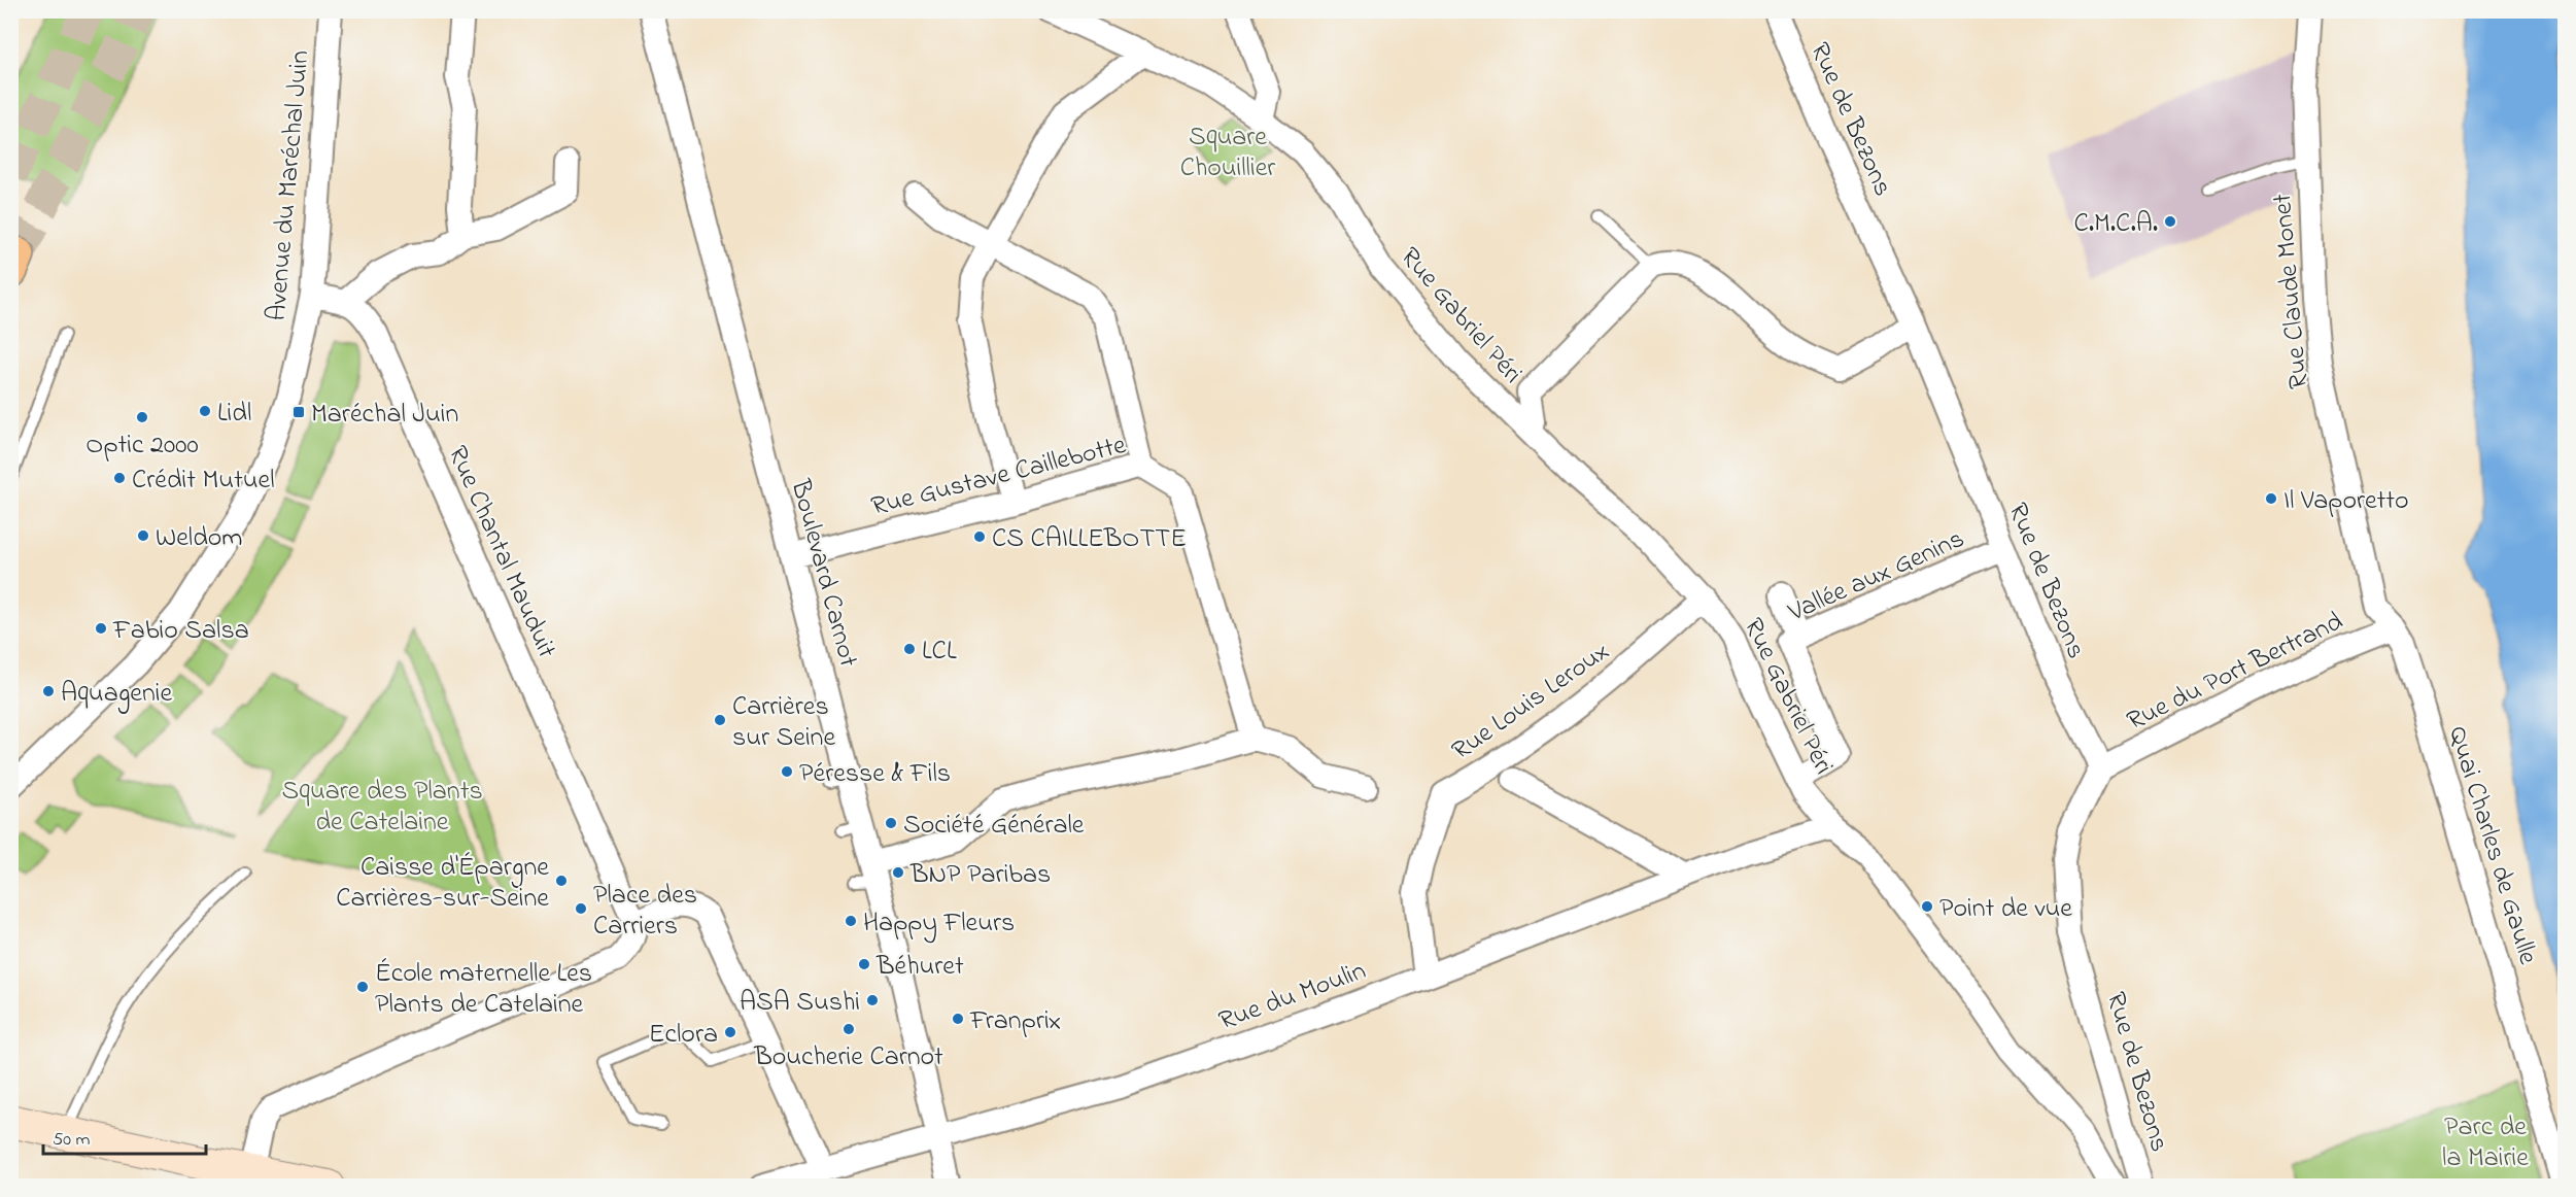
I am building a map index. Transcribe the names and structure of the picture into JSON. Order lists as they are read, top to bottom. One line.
{"streets":{"street":["Rue de Bezons","Avenue du Maréchal Juin","Rue Claude Monet","Rue Gabriel Péri","Rue Gustave Caillebotte","Rue Chantal Mauduit","Boulevard Carnot","Vallée aux Genins","Rue du Port Bertrand","Rue Louis Leroux","Quai Charles de Gaulle","Rue du Moulin"]},"crossings":[["Rue de Bezons","Vallée aux Genins"],["Rue de Bezons","Rue du Port Bertrand"],["Rue Claude Monet","Rue du Port Bertrand"],["Rue Claude Monet","Quai Charles de Gaulle"],["Rue Gabriel Péri","Vallée aux Genins"],["Rue Gabriel Péri","Rue Louis Leroux"],["Rue Gabriel Péri","Rue du Moulin"],["Rue Gustave Caillebotte","Boulevard Carnot"],["Boulevard Carnot","Rue du Moulin"],["Rue du Port Bertrand","Quai Charles de Gaulle"],["Rue Louis Leroux","Rue du Moulin"]],"parks":["Square Chouillier","Square des Plants de Catelaine","Parc de la Mairie"],"places":{"other":["C.M.C.A.","Lidl","Optic 2000","Crédit Mutuel","Il Vaporetto","Weldom","CS CAILLEBOTTE","Fabio Salsa","LCL","Aquagenie","Carrières sur Seine","Péresse & Fils","Société Générale","BNP Paribas","Caisse d'Épargne Carrières-sur-Seine","Point de vue","Place des Carriers","Happy Fleurs","Béhuret","École maternelle Les Plants de Catelaine","ASA Sushi","Franprix","Boucherie Carnot","Eclora"],"transit":["Maréchal Juin"]},"scale_bar":"50 m"}
